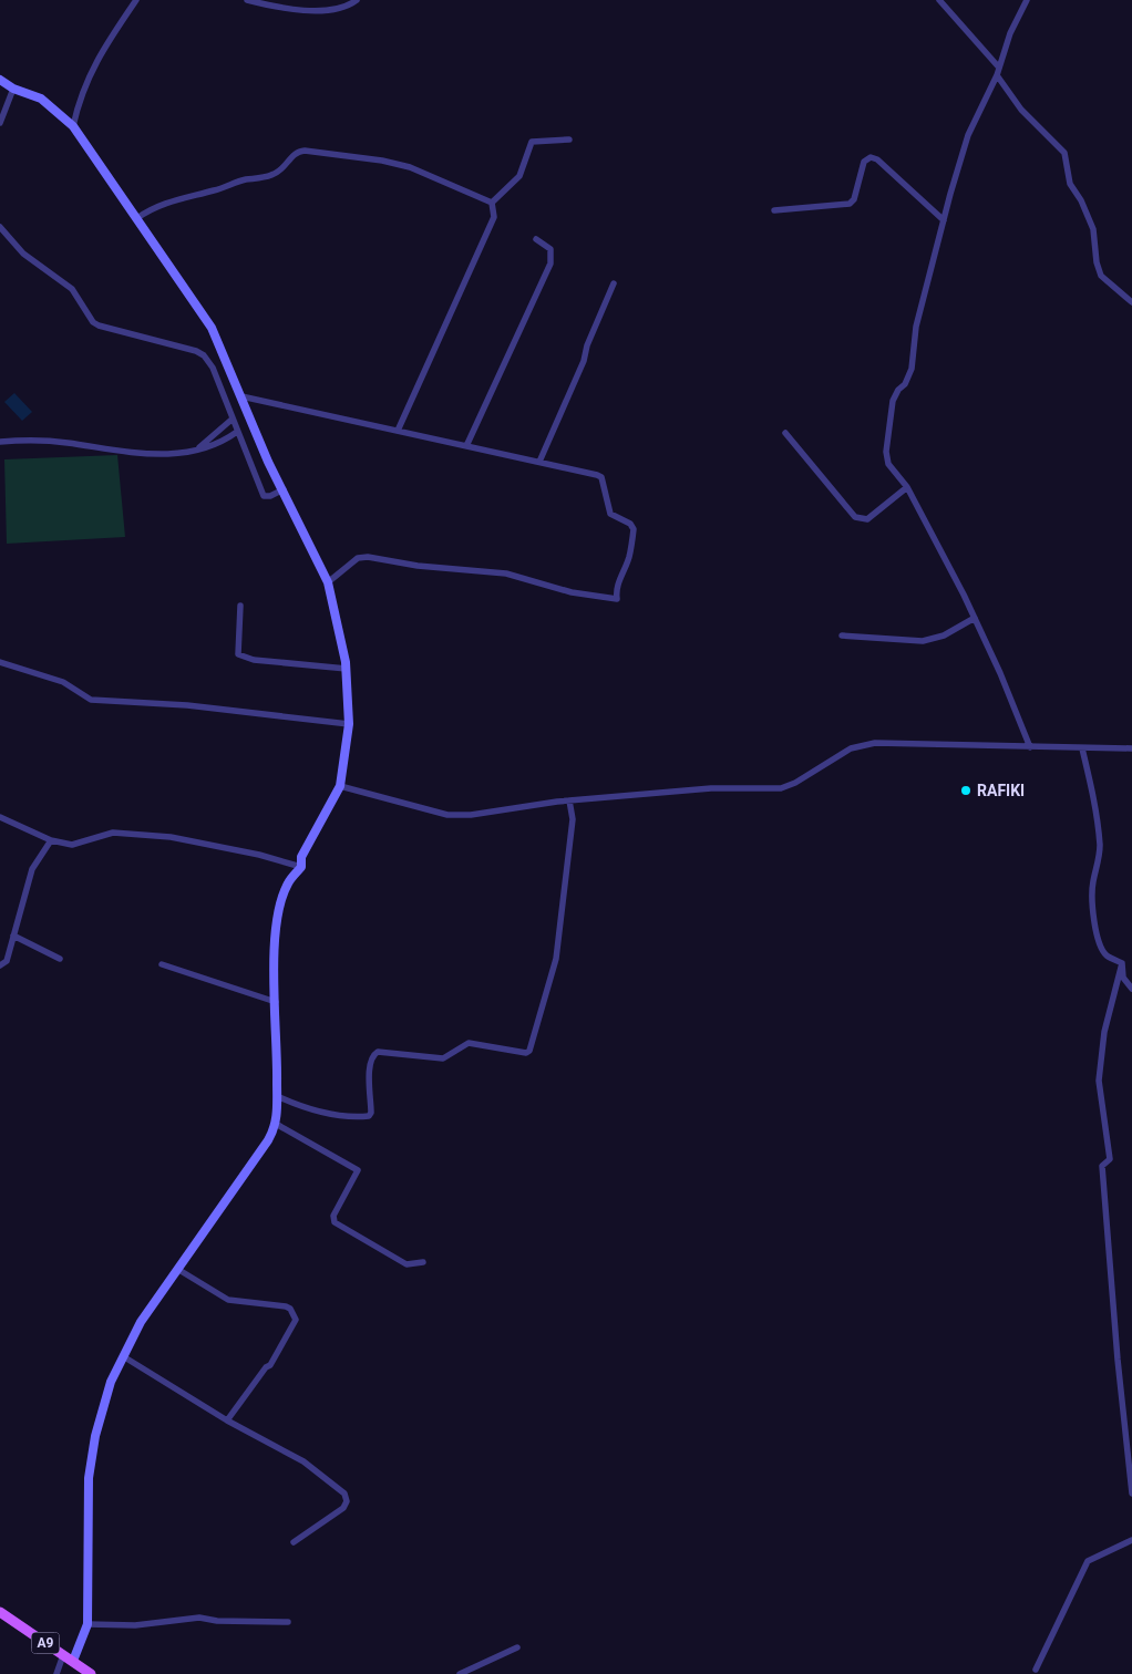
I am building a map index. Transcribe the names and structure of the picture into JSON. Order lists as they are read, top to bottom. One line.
{"streets":{"main road":["A9"]},"places":["RAFIKI"]}
